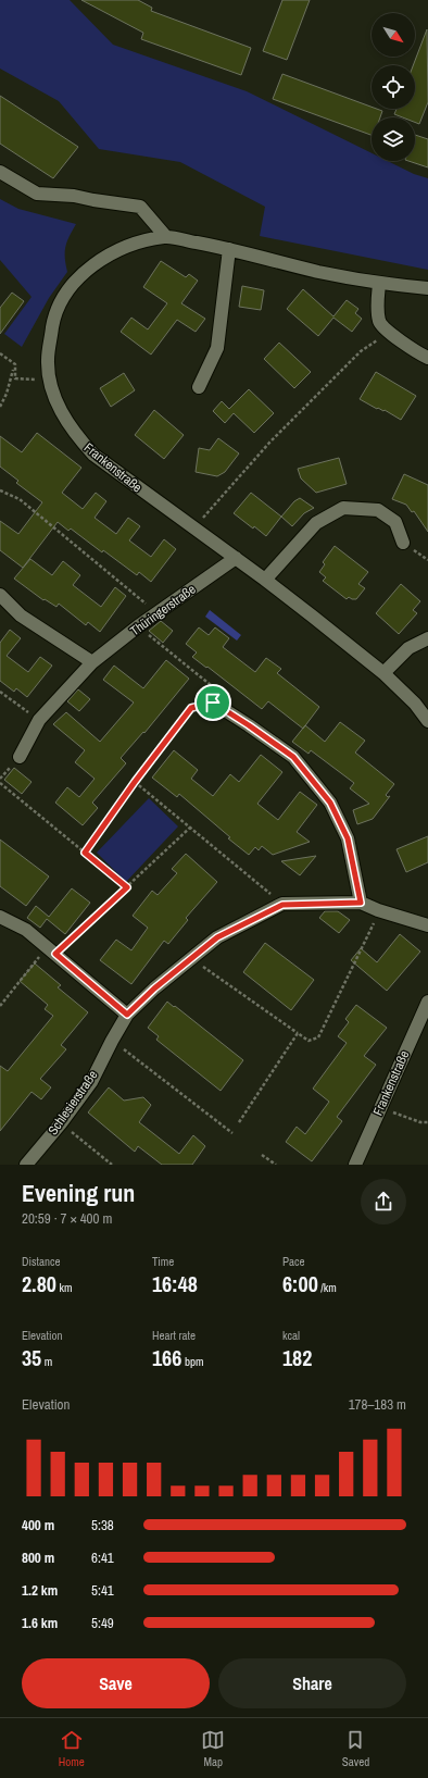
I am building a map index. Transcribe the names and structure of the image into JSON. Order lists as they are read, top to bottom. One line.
{"streets":{"street":["Frankenstraße","Thüringerstraße","Schlesierstraße"]},"crossings":[["Frankenstraße","Thüringerstraße"]],"north":"bottom right","page":{"heading":["Evening run","20:59 · 7 × 400 m"],"stats":[["Distance","2.80 km"],["Time","16:48"],["Pace","6:00 /km"],["Elevation","35 m"],["Heart rate","166 bpm"],["kcal","182"]],"chart":["Elevation","178–183 m"],"list":[{"name":"400 m","note":"5:38"},{"name":"800 m","note":"6:41"},{"name":"1.2 km","note":"5:41"},{"name":"1.6 km","note":"5:49"}],"buttons":["Save","Share"],"tabs":["Home","Map","Saved"]}}
